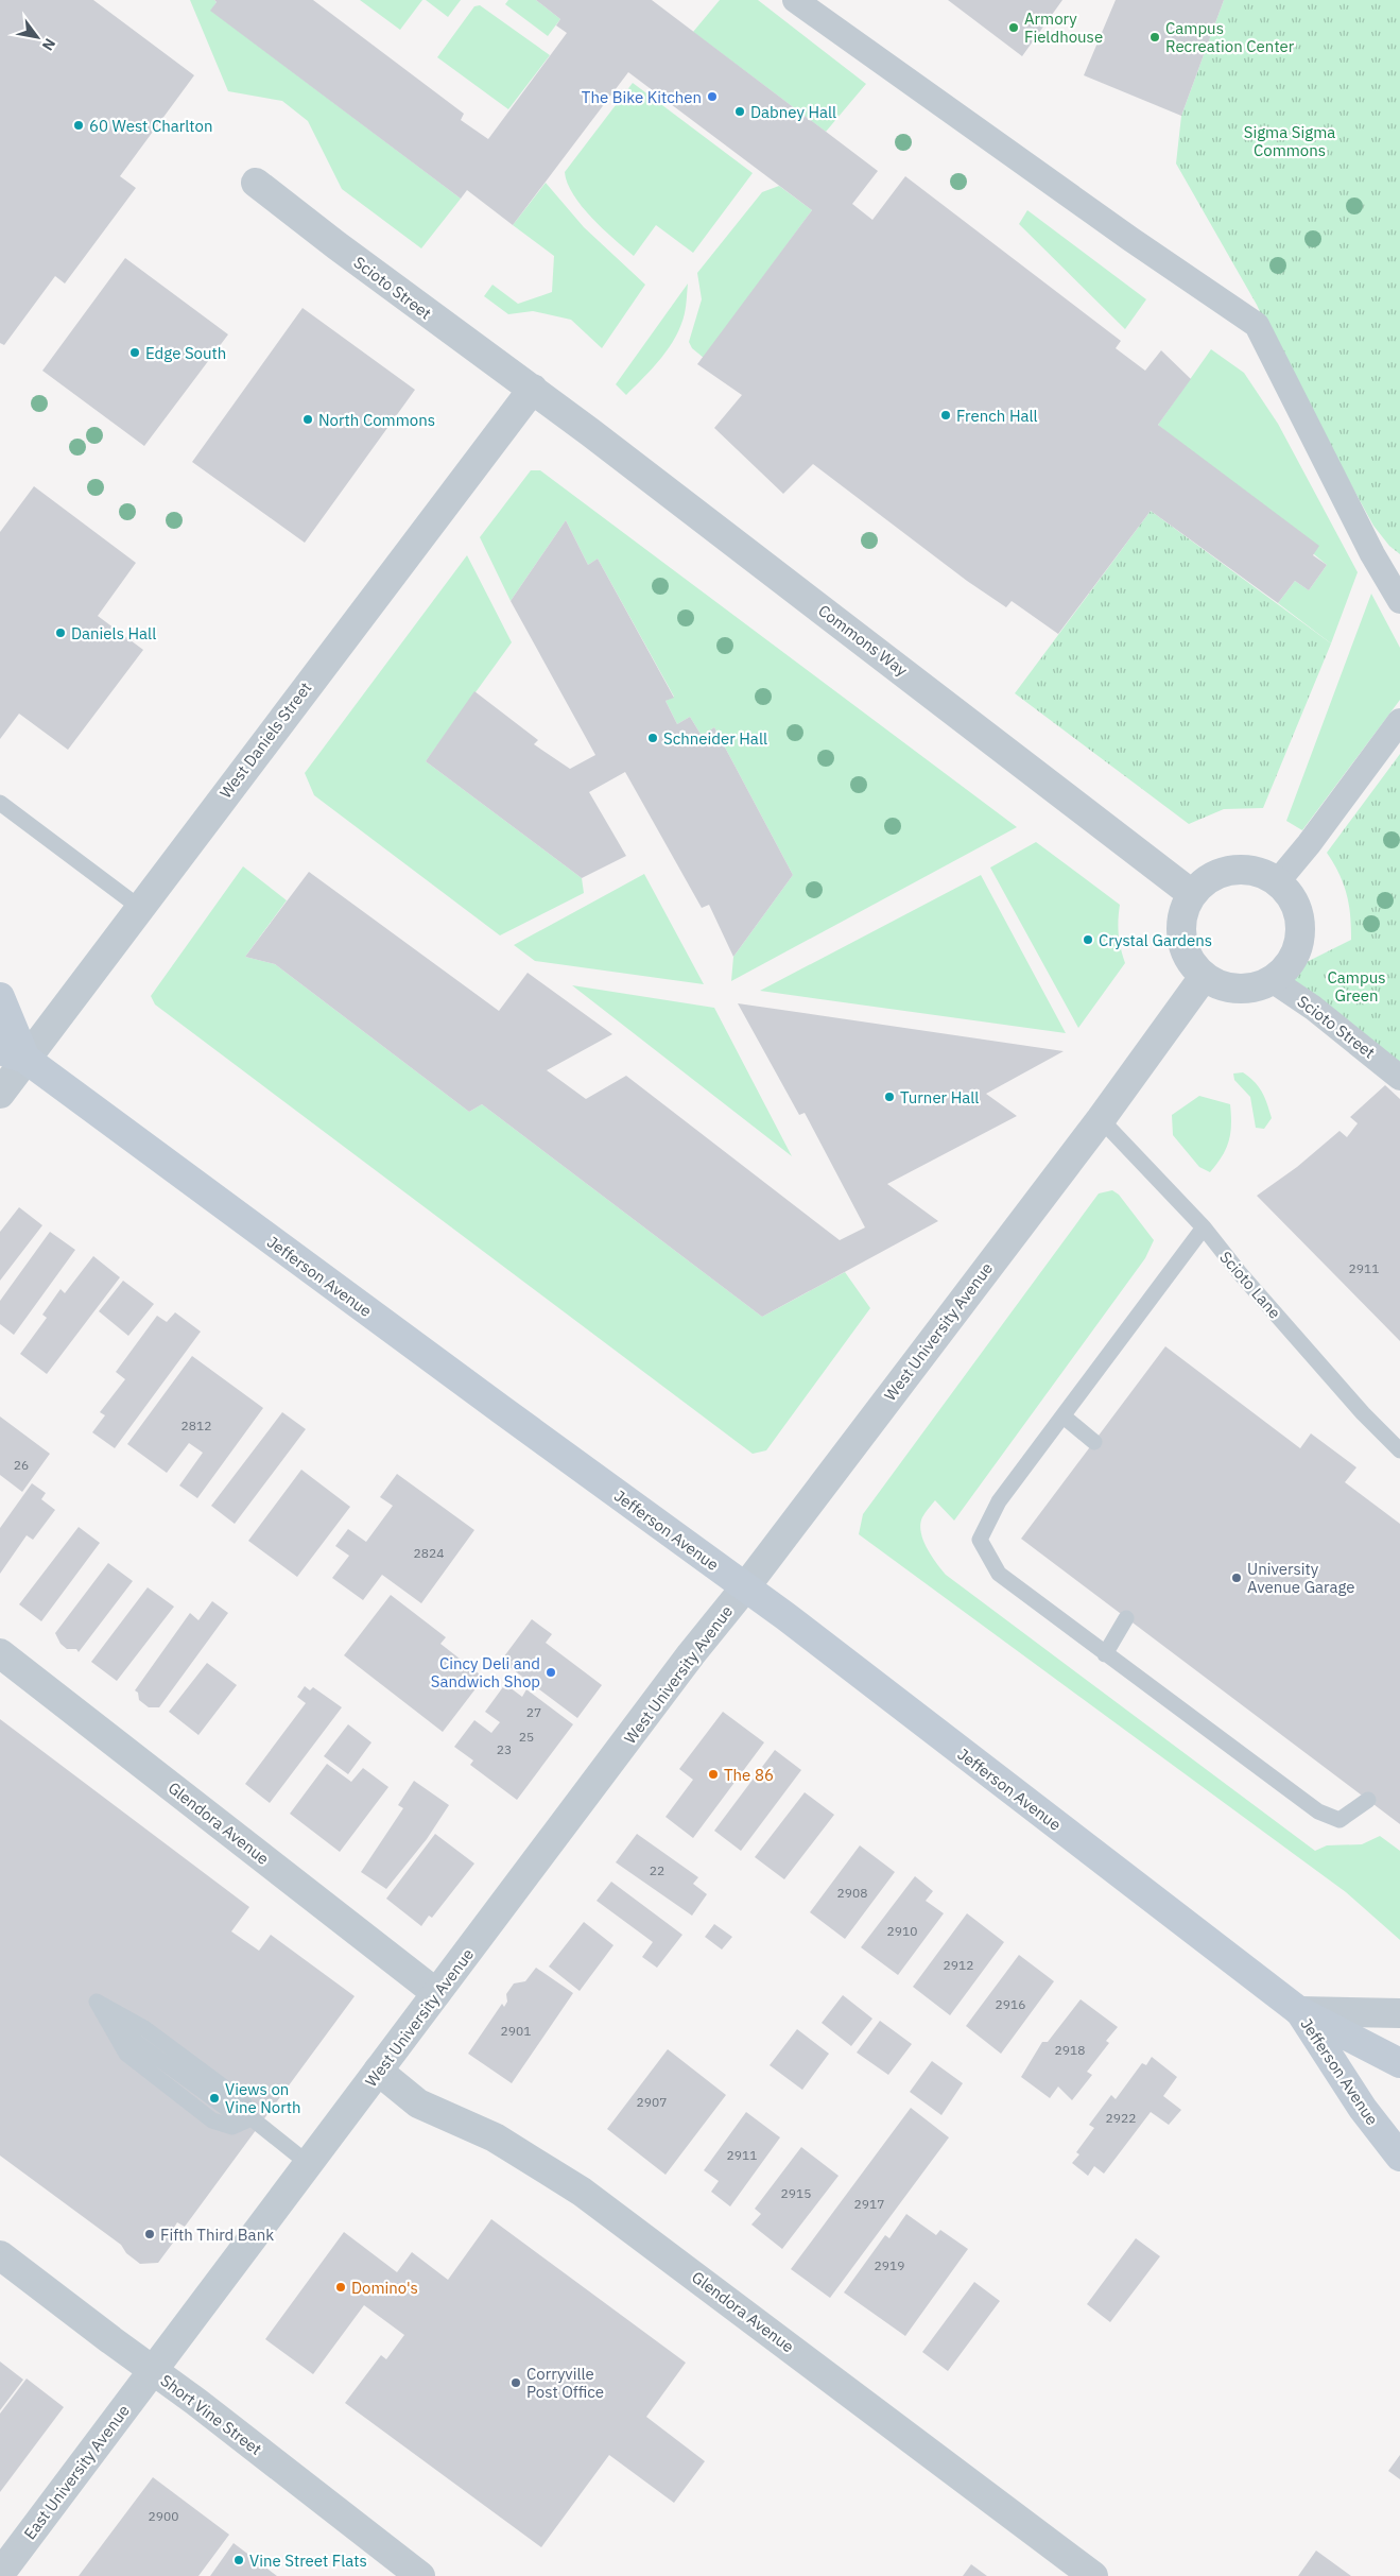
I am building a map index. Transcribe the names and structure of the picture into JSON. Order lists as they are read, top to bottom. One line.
{"streets":{"main road":["Jefferson Avenue"],"street":["Scioto Street","Commons Way","West Daniels Street","West University Avenue","Glendora Avenue","Short Vine Street","East University Avenue"],"lane":["Scioto Lane"]},"crossings":[["Scioto Street","Commons Way"],["Scioto Street","West Daniels Street"],["Scioto Street","West University Avenue"],["Commons Way","West Daniels Street"],["Commons Way","West University Avenue"],["West Daniels Street","Jefferson Avenue"],["Jefferson Avenue","West University Avenue"],["Scioto Lane","West University Avenue"],["West University Avenue","Glendora Avenue"],["West University Avenue","Short Vine Street"],["West University Avenue","East University Avenue"],["Short Vine Street","East University Avenue"]],"parks":["Sigma Sigma Commons","Campus Green"],"places":["Armory Fieldhouse","Campus Recreation Center","The Bike Kitchen","Dabney Hall","60 West Charlton","Edge South","French Hall","North Commons","Daniels Hall","Schneider Hall","Crystal Gardens","Turner Hall","University Avenue Garage","Cincy Deli and Sandwich Shop","The 86","Views on Vine North","Fifth Third Bank","Domino's","Corryville Post Office","Vine Street Flats"],"house_numbers":["2911","2812","26","2824","27","25","23","22","2908","2910","2912","2916","2901","2918","2907","2922","2911","2915","2917","2919","2900"],"north":"bottom right"}
